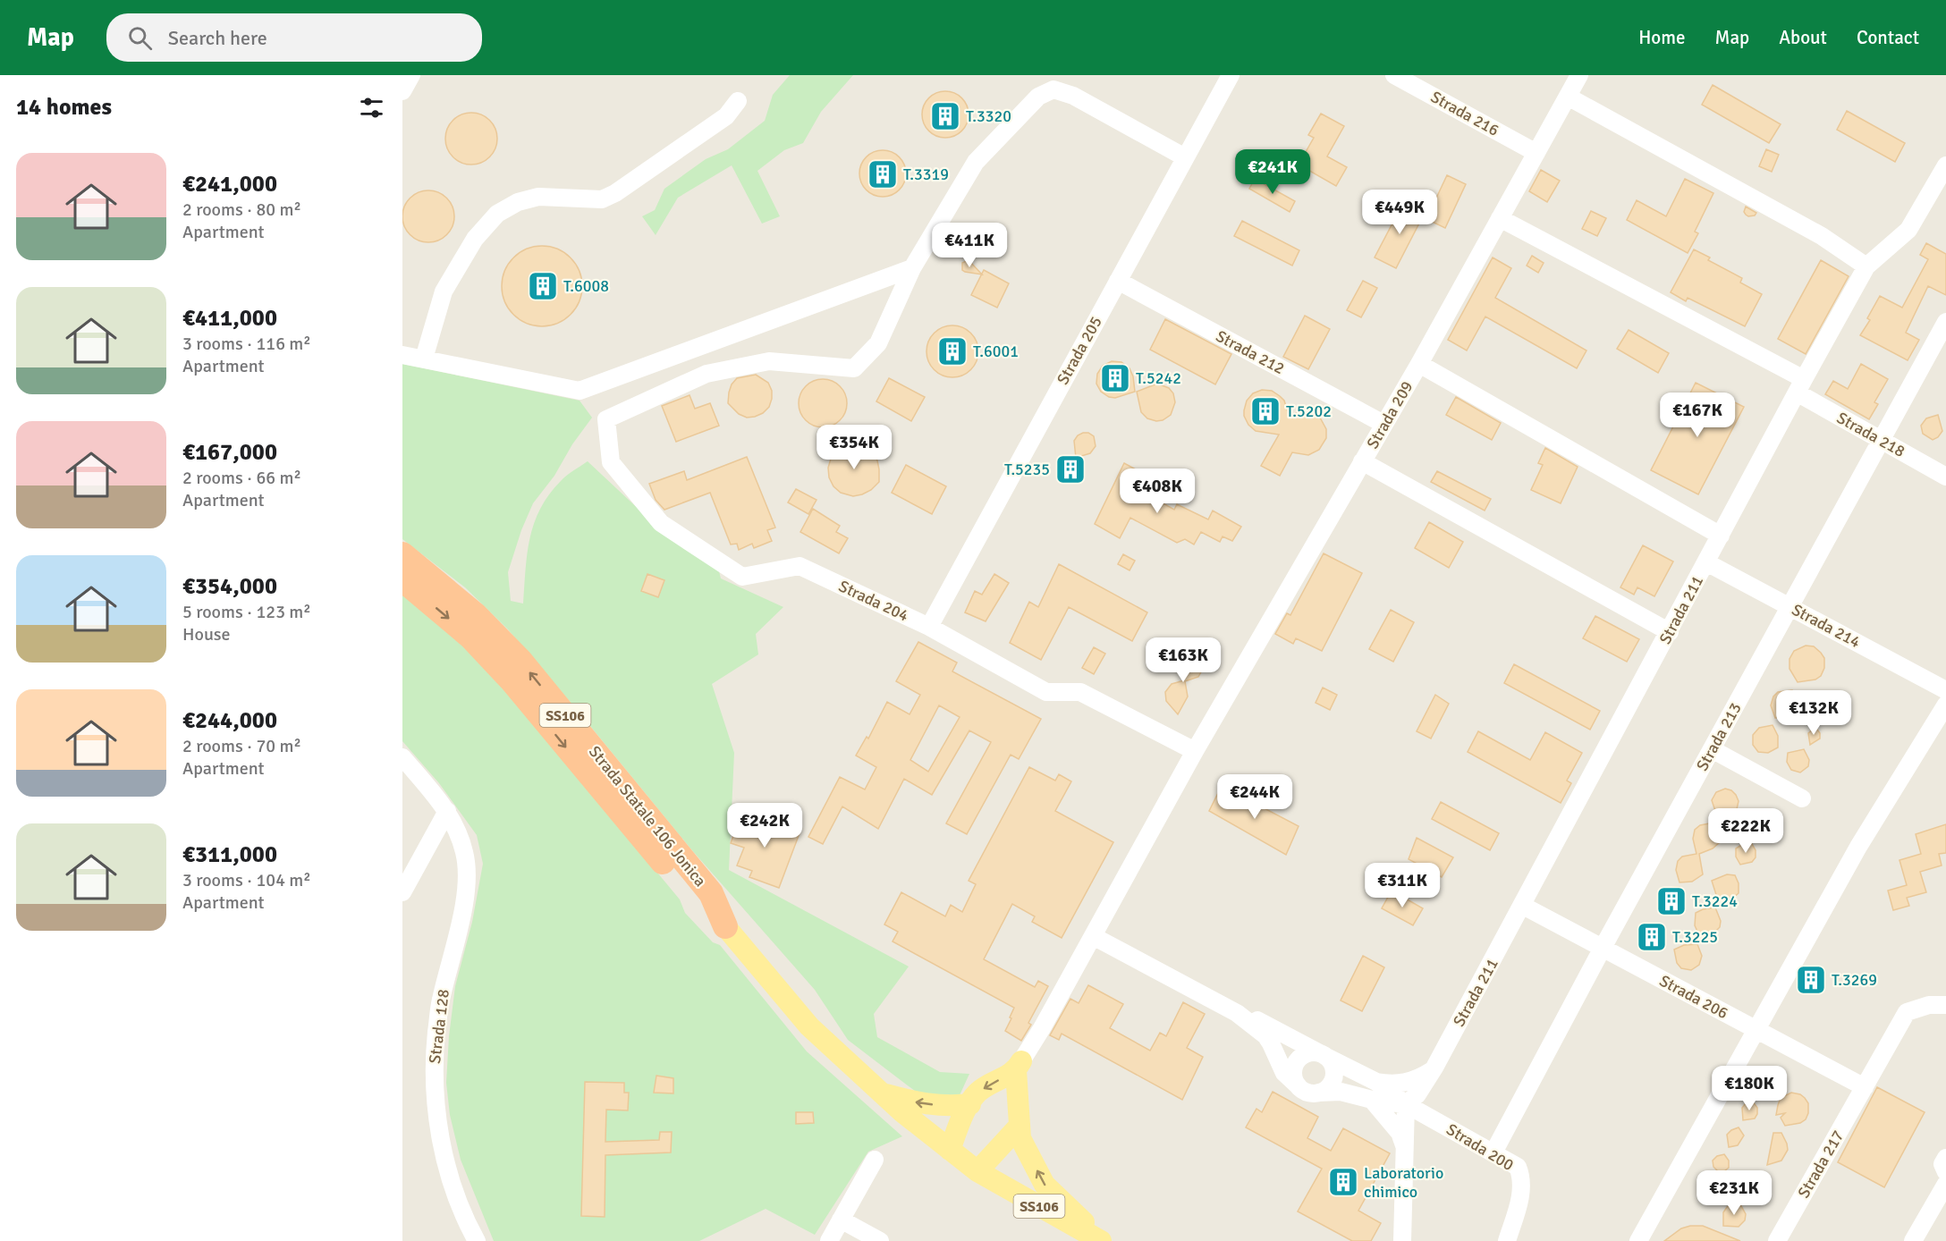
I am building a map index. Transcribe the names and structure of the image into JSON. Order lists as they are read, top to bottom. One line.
{"streets":{"highway":["SS106","Strada Statale 106 Jonica"],"lane":["Strada 216","Strada 205","Strada 212","Strada 209","Strada 218","Strada 204","Strada 211","Strada 214","Strada 213","Strada 206","Strada 128","Strada 200","Strada 217"]},"crossings":[["Strada 216","Strada 209"],["Strada 205","Strada 212"],["Strada 205","Strada 204"],["Strada 212","Strada 209"],["Strada 209","Strada 218"],["Strada 209","Strada 204"],["Strada 218","Strada 211"],["Strada 218","Strada 213"],["Strada 211","Strada 214"],["Strada 211","Strada 206"],["Strada 211","Strada 200"],["Strada 214","Strada 213"],["Strada 213","Strada 206"],["Strada 213","Strada 200"],["Strada 206","Strada 217"]],"places":{"building":["T.3320","T.3319","T.6008","T.6001","T.5242","T.5202","T.5235","T.3224","T.3225","T.3269","Laboratorio chimico"]},"page":{"header":"Map","search":"Search here","nav":["Home","Map","About","Contact"],"heading":"14 homes","list":[{"name":"€241,000","note":"2 rooms · 80 m² · Apartment"},{"name":"€411,000","note":"3 rooms · 116 m² · Apartment"},{"name":"€167,000","note":"2 rooms · 66 m² · Apartment"},{"name":"€354,000","note":"5 rooms · 123 m² · House"},{"name":"€244,000","note":"2 rooms · 70 m² · Apartment"},{"name":"€311,000","note":"3 rooms · 104 m² · Apartment"}],"price":["€241K","€449K","€411K","€167K","€354K","€408K","€163K","€132K","€244K","€242K","€222K","€311K","€180K","€231K"]}}
